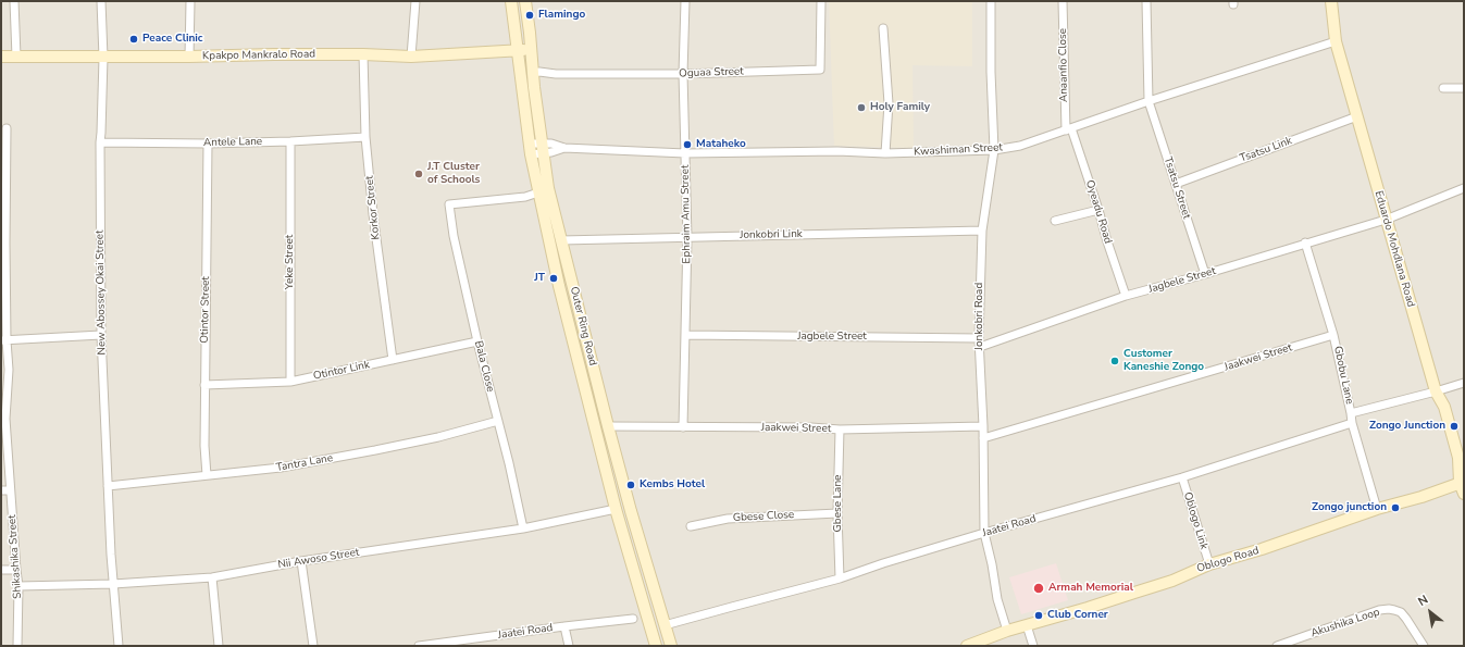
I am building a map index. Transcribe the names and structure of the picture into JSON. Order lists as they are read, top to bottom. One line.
{"streets":{"main road":["Kpakpo Mankralo Road","Eduardo Mohdlana Road","Outer Ring Road","Oblogo Road"],"street":["Anaanfio Close","Oguaa Street","Antele Lane","Kwashiman Street","Tsatsu Link","Tsatsu Street","Korkor Street","Oyeadu Road","Ephraim Amu Street","Jonkobri Link","Yeke Street","Jagbele Street","New Abossey Okai Street","Otintor Street","Jonkobri Road","Jaakwei Street","Bala Close","Otintor Link","Gbobu Lane","Tantra Lane","Gbese Lane","Gbese Close","Oblogo Link","Jaatei Road","Shikashika Street","Nii Awoso Street","Akushika Loop"]},"crossings":[["Kpakpo Mankralo Road","Korkor Street"],["Kpakpo Mankralo Road","New Abossey Okai Street"],["Kpakpo Mankralo Road","Outer Ring Road"],["Anaanfio Close","Kwashiman Street"],["Anaanfio Close","Oyeadu Road"],["Oguaa Street","Ephraim Amu Street"],["Oguaa Street","Outer Ring Road"],["Antele Lane","Korkor Street"],["Antele Lane","Yeke Street"],["Antele Lane","New Abossey Okai Street"],["Antele Lane","Otintor Street"],["Kwashiman Street","Tsatsu Street"],["Kwashiman Street","Oyeadu Road"],["Kwashiman Street","Ephraim Amu Street"],["Kwashiman Street","Eduardo Mohdlana Road"],["Kwashiman Street","Jonkobri Road"],["Kwashiman Street","Outer Ring Road"],["Tsatsu Link","Tsatsu Street"],["Tsatsu Link","Eduardo Mohdlana Road"],["Tsatsu Street","Jagbele Street"],["Korkor Street","Otintor Link"],["Oyeadu Road","Jagbele Street"],["Ephraim Amu Street","Jonkobri Link"],["Ephraim Amu Street","Jagbele Street"],["Ephraim Amu Street","Jaakwei Street"],["Jonkobri Link","Jonkobri Road"],["Jonkobri Link","Outer Ring Road"],["Eduardo Mohdlana Road","Jagbele Street"],["Eduardo Mohdlana Road","Oblogo Road"],["Yeke Street","Otintor Link"],["Jagbele Street","Jonkobri Road"],["Jagbele Street","Gbobu Lane"],["New Abossey Okai Street","Tantra Lane"],["New Abossey Okai Street","Nii Awoso Street"],["Otintor Street","Otintor Link"],["Otintor Street","Tantra Lane"],["Jonkobri Road","Jaakwei Street"],["Jonkobri Road","Jaatei Road"],["Jonkobri Road","Oblogo Road"],["Outer Ring Road","Jaakwei Street"],["Outer Ring Road","Bala Close"],["Outer Ring Road","Jaatei Road"],["Outer Ring Road","Nii Awoso Street"],["Jaakwei Street","Gbobu Lane"],["Jaakwei Street","Gbese Lane"],["Bala Close","Otintor Link"],["Bala Close","Tantra Lane"],["Bala Close","Nii Awoso Street"],["Gbobu Lane","Jaatei Road"],["Gbobu Lane","Oblogo Road"],["Gbese Lane","Gbese Close"],["Gbese Lane","Jaatei Road"],["Oblogo Link","Jaatei Road"],["Oblogo Link","Oblogo Road"],["Shikashika Street","Nii Awoso Street"]],"places":["Flamingo","Peace Clinic","Holy Family","Mataheko","J.T Cluster of Schools","JT","Customer Kaneshie Zongo","Zongo Junction","Kembs Hotel","Zongo junction","Armah Memorial","Club Corner"],"north":"top left"}
